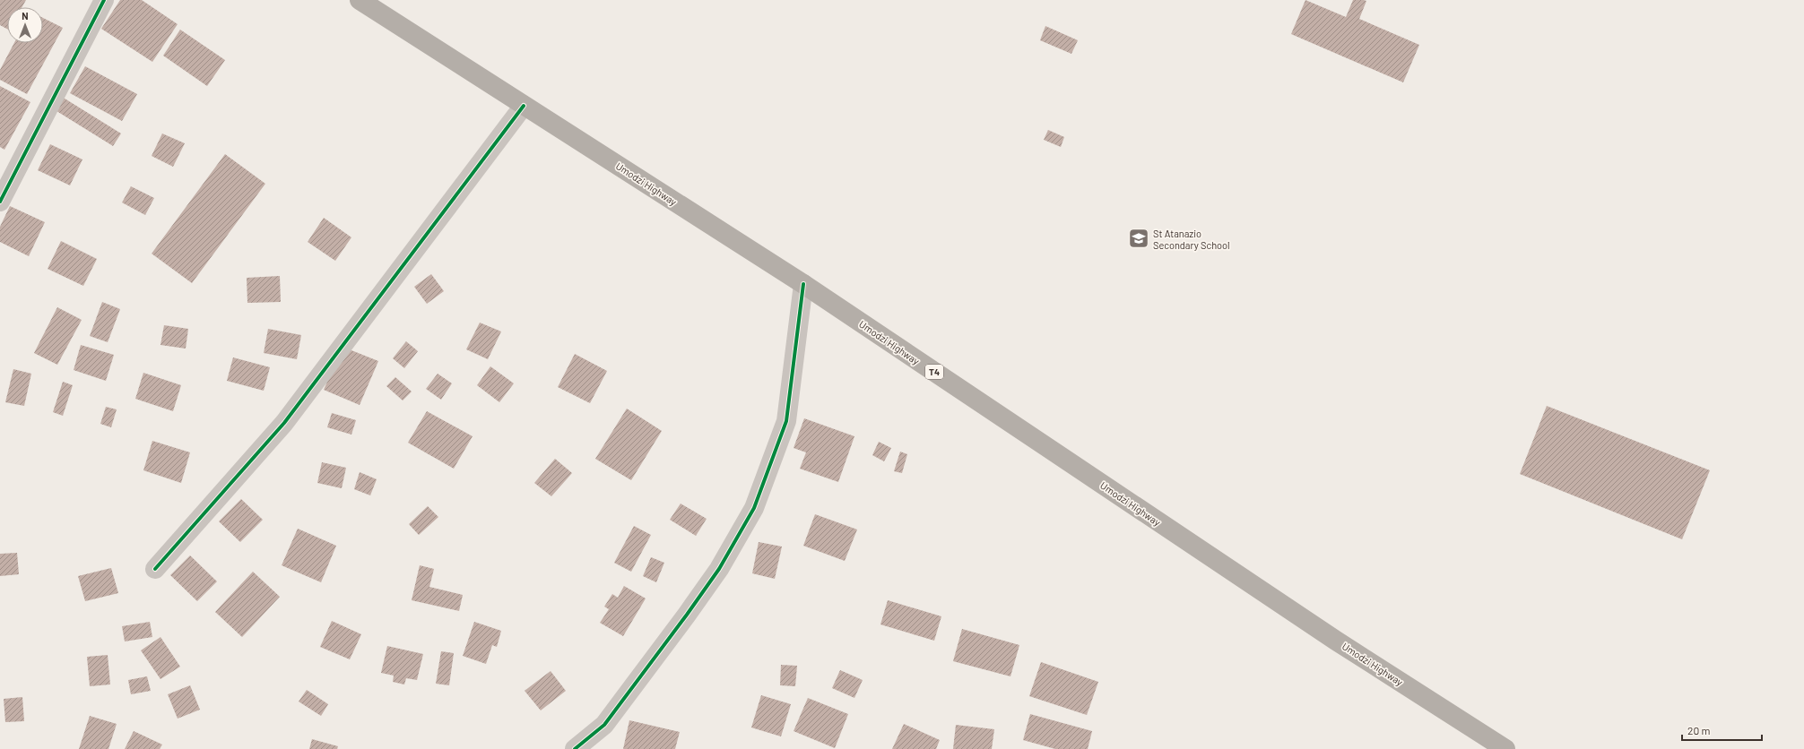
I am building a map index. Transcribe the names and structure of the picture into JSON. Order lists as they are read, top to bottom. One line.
{"streets":{"highway":["Umodzi Highway","T4"]},"places":{"school or university":["St Atanazio Secondary School"]},"scale_bar":"20 m","north":"top"}
